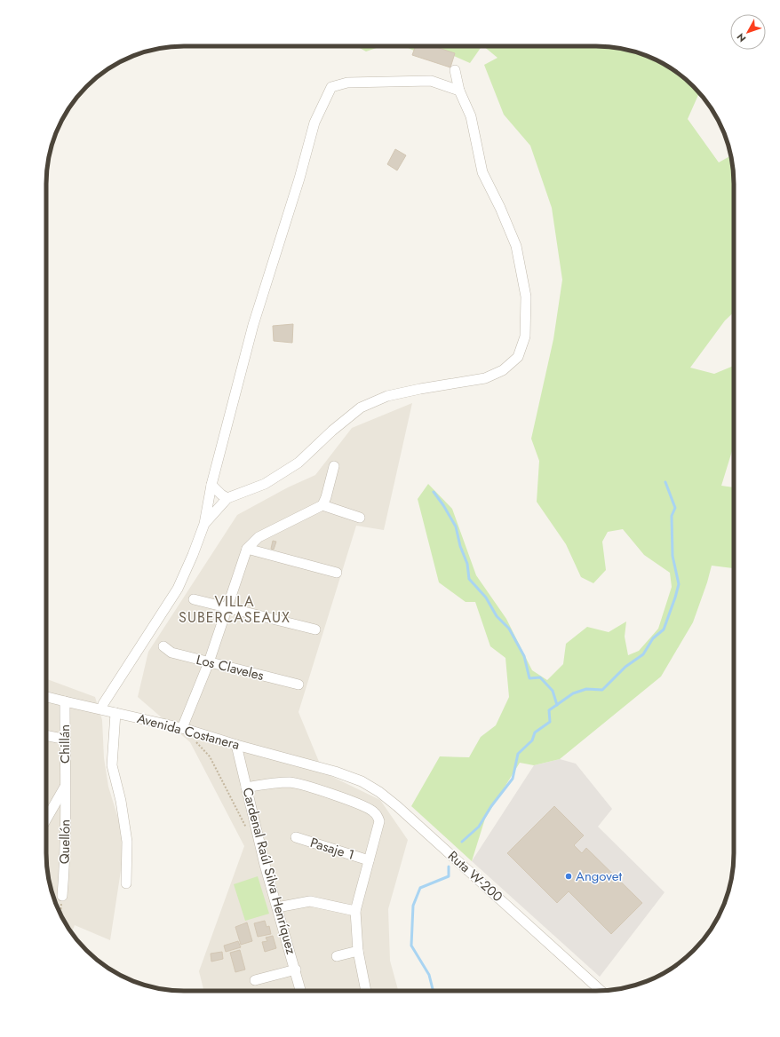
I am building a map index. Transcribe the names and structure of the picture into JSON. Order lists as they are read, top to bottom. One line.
{"streets":{"street":["Los Claveles","Avenida Costanera","Chillán","Quellón","Pasaje 1","Cardenal Raúl Silva Henríquez","Ruta W-200"]},"crossings":[["Avenida Costanera","Chillán"],["Avenida Costanera","Cardenal Raúl Silva Henríquez"],["Avenida Costanera","Ruta W-200"],["Chillán","Quellón"]],"districts":["VILLA SUBERCASEAUX"],"places":["Angovet"],"north":"bottom left"}
